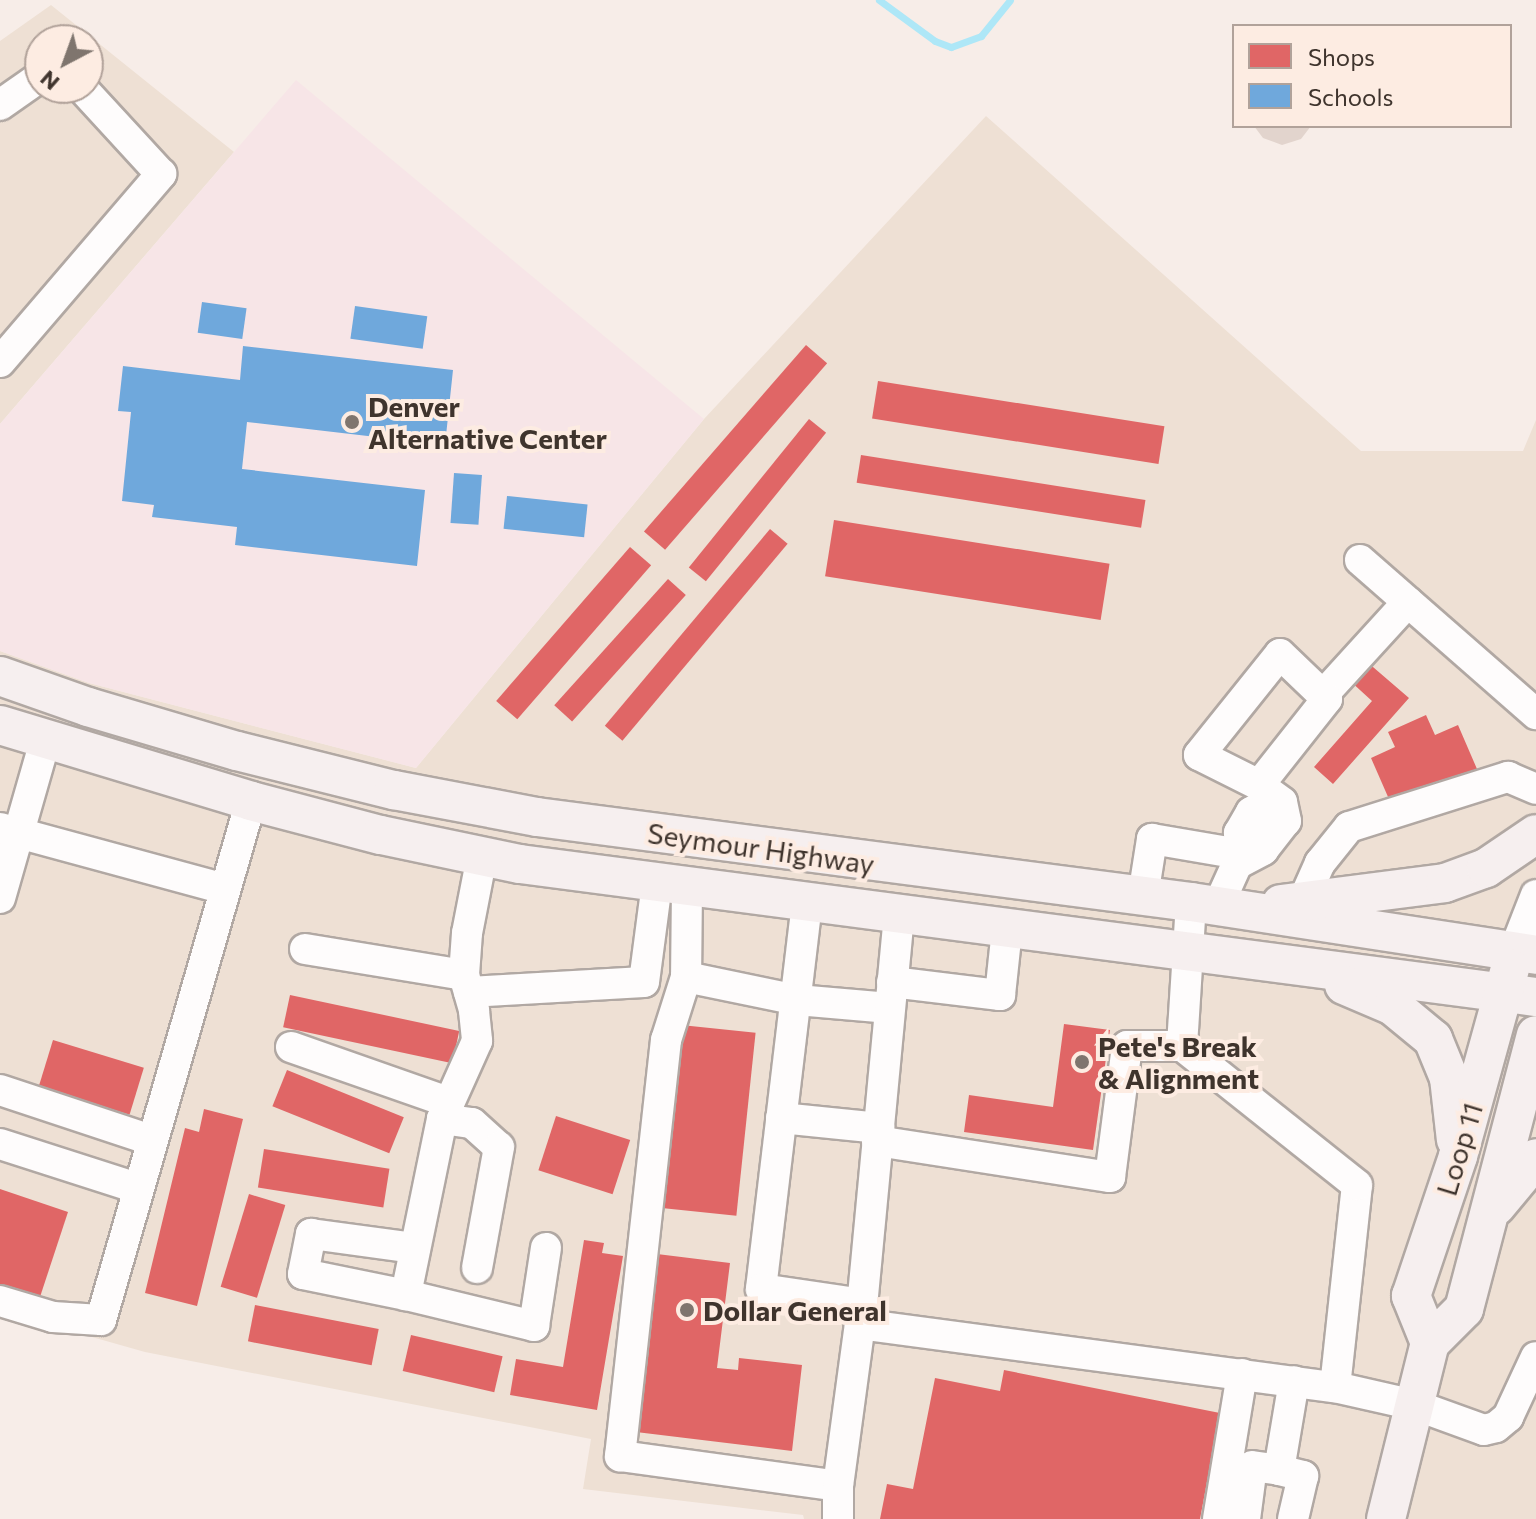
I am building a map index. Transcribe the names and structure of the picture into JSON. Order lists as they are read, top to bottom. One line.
{"streets":{"main road":["Seymour Highway","Loop 11"]},"crossings":[["Seymour Highway","Loop 11"]],"places":["Denver Alternative Center","Pete's Break & Alignment","Dollar General"],"legend":["Shops","Schools"],"north":"bottom left"}
